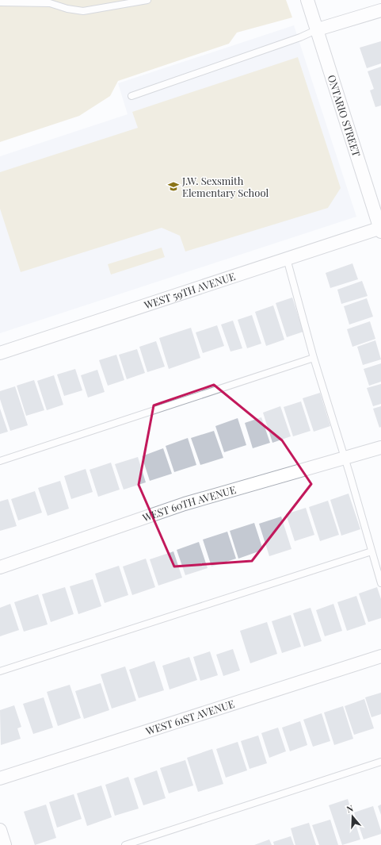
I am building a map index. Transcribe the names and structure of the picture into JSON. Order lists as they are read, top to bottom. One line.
{"streets":{"street":["ONTARIO STREET","WEST 59TH AVENUE","WEST 60TH AVENUE","WEST 61ST AVENUE"]},"crossings":[["ONTARIO STREET","WEST 59TH AVENUE"]],"places":{"school or university":["J.W. Sexsmith Elementary School"]},"north":"top"}
